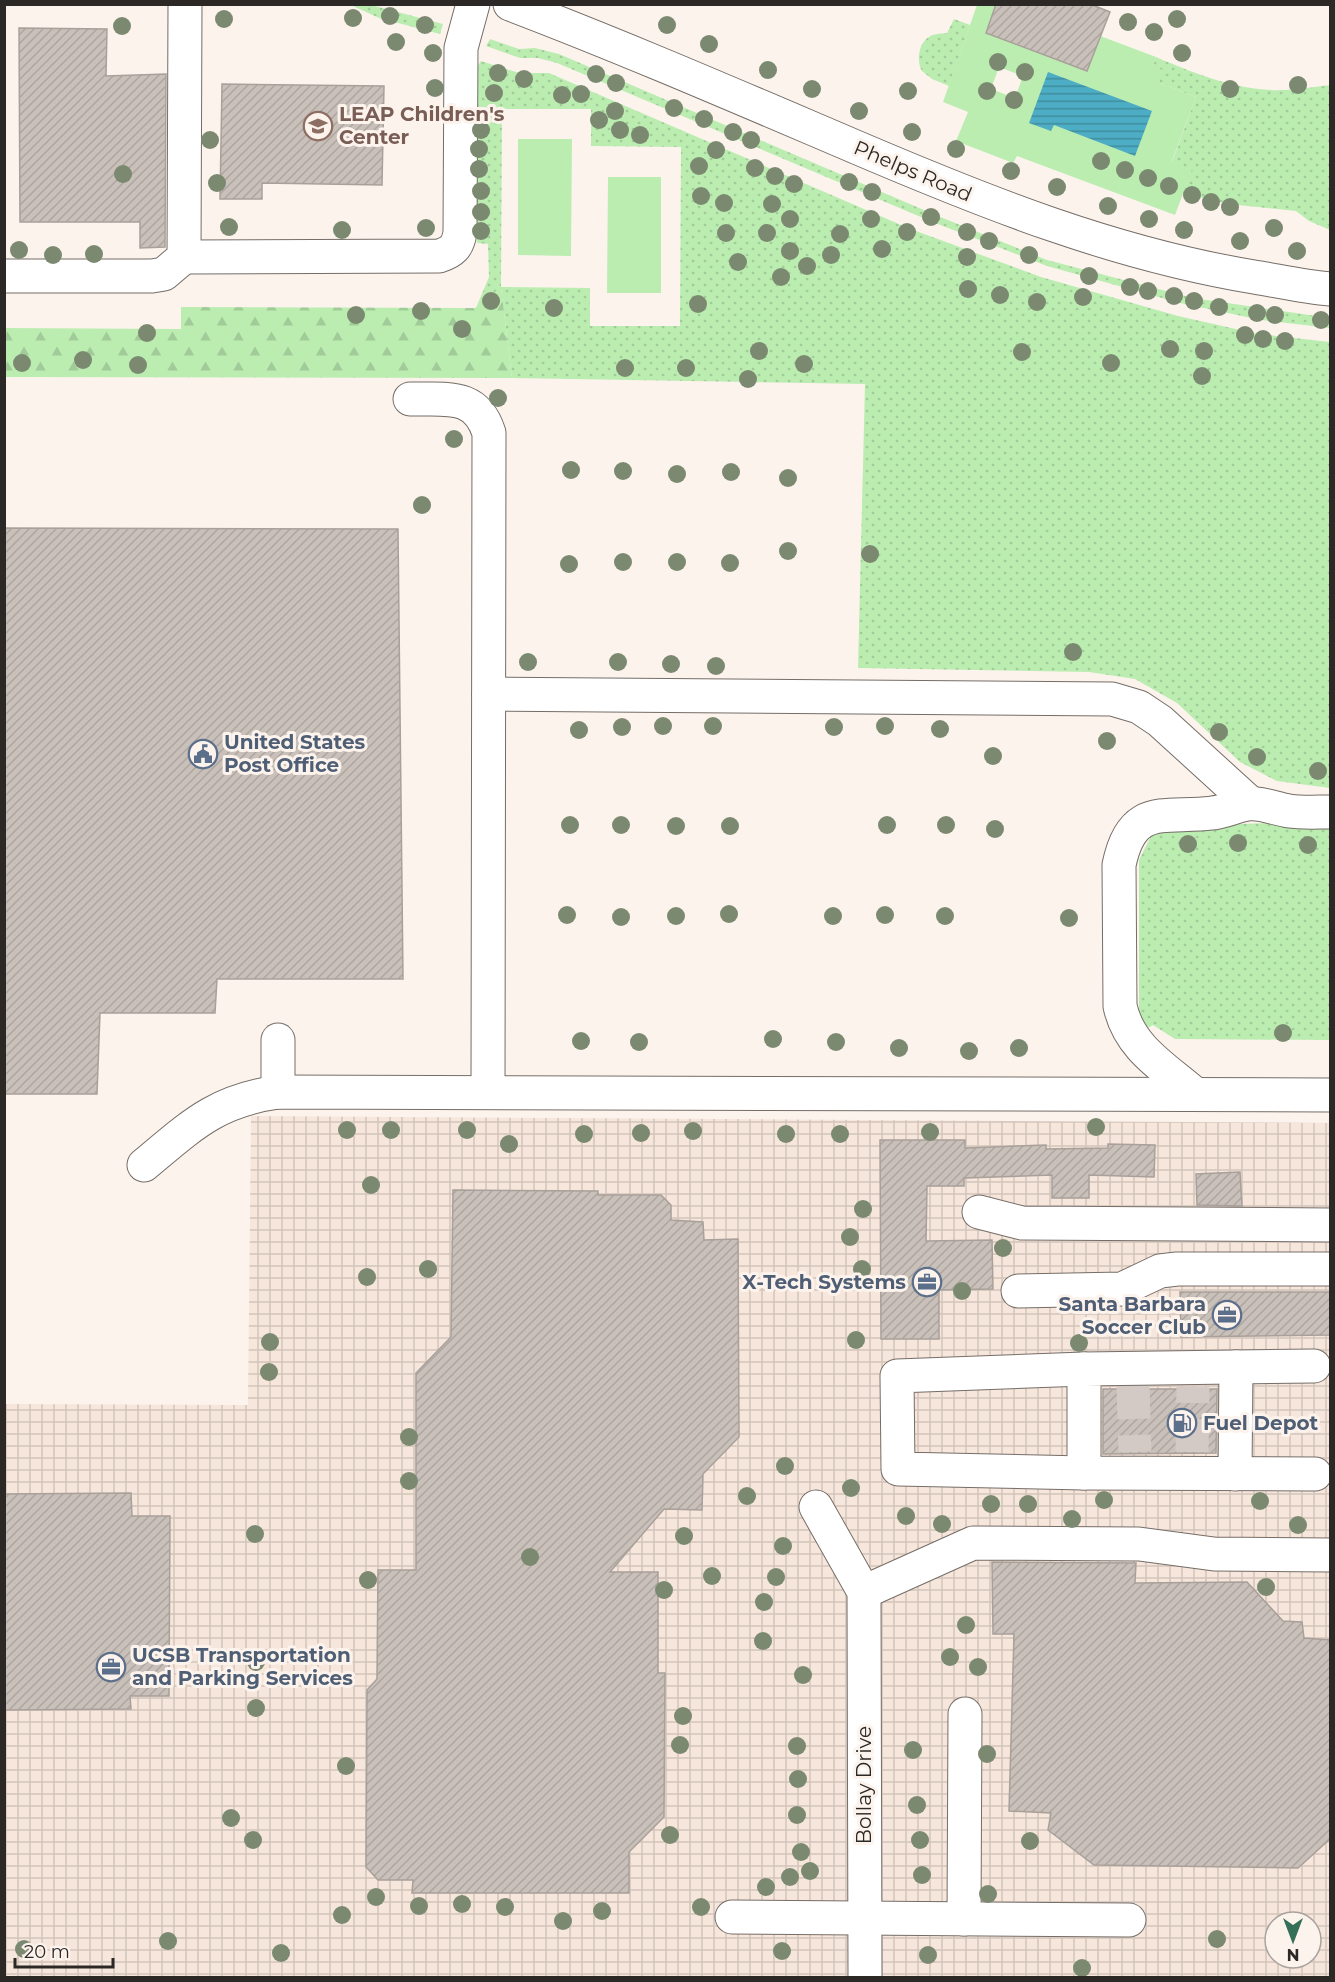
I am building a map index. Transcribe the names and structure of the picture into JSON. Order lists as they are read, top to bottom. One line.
{"streets":{"street":["Phelps Road","Bollay Drive"]},"places":{"school or university":["LEAP Children's Center"],"public building":["United States Post Office"],"office":["X-Tech Systems","Santa Barbara Soccer Club","UCSB Transportation and Parking Services"],"fuel station":["Fuel Depot"]},"scale_bar":"20 m","north":"bottom"}
